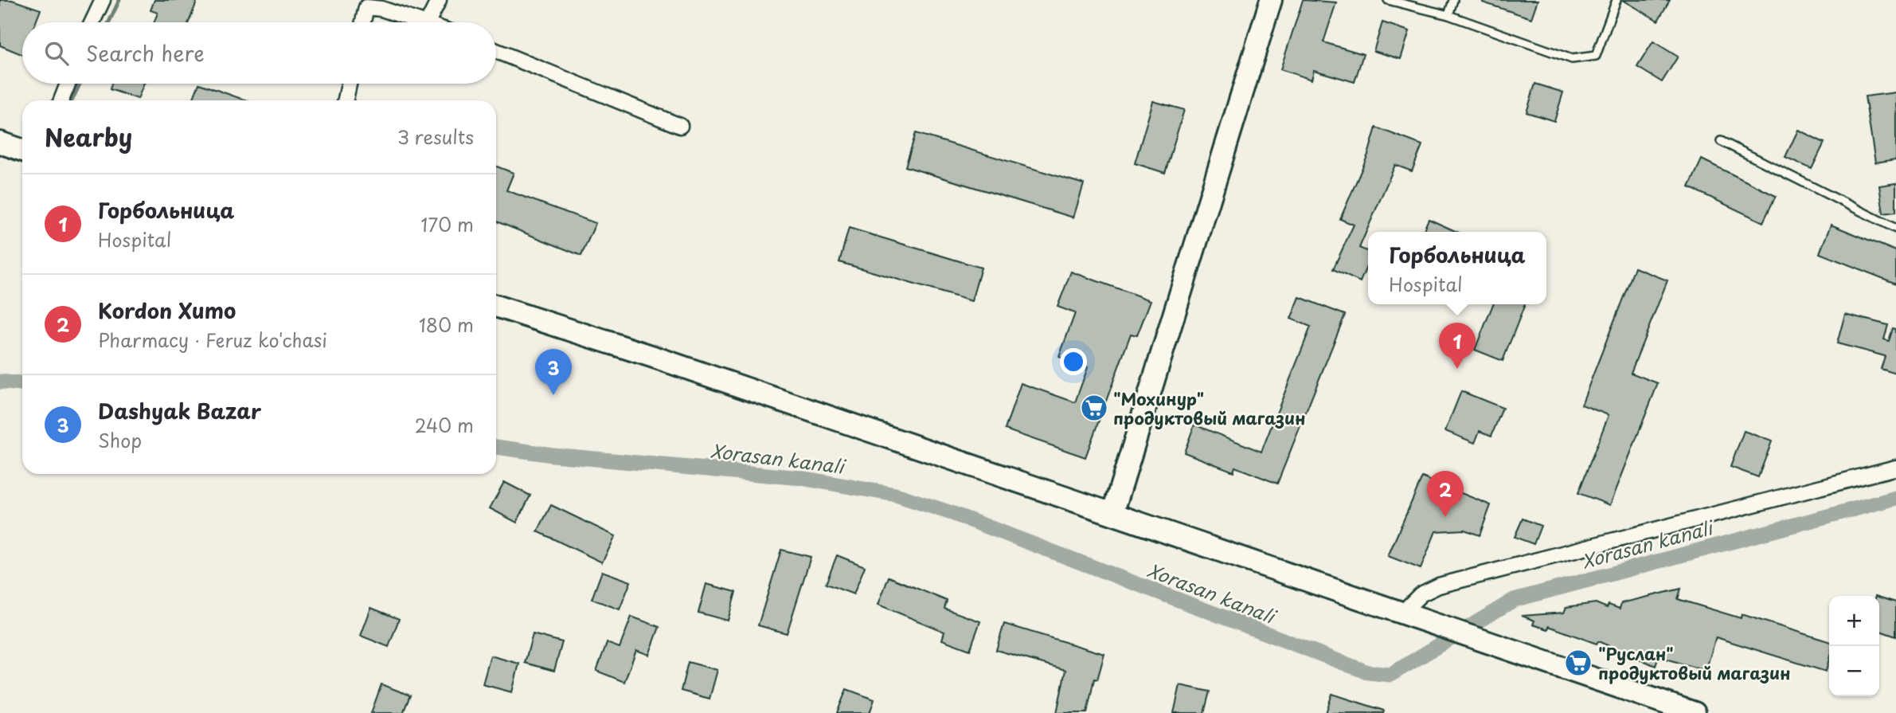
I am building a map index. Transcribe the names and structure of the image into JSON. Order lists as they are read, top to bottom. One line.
{"water":["Xorasan kanali"],"places":{"supermarket":["\"Мохинур\" продуктовый магазин","\"Руслан\" продуктовый магазин"]},"page":{"search":"Search here","heading":["Nearby","3 results"],"list":[{"mark":"1","name":"Горбольница","note":"Hospital","value":"170 m"},{"mark":"2","name":"Kordon Xumo","note":"Pharmacy · Feruz ko'chasi","value":"180 m"},{"mark":"3","name":"Dashyak Bazar","note":"Shop","value":"240 m"}],"popup":["Горбольница","Hospital"],"pins":["1","3","2"],"map_buttons":["+","−"]}}
